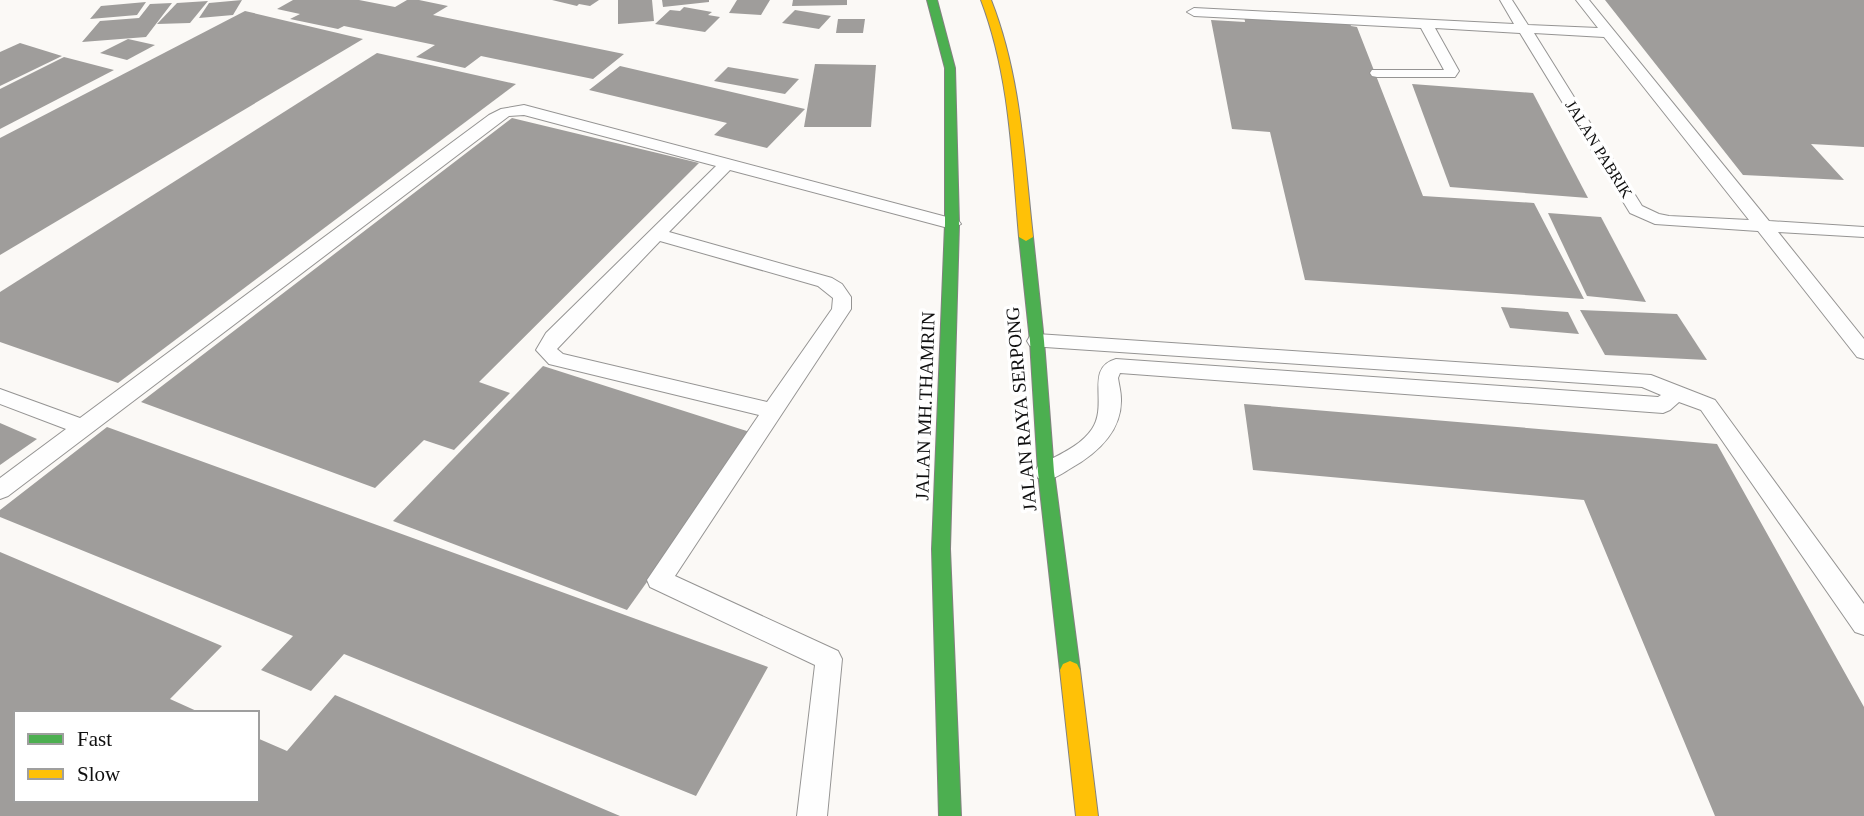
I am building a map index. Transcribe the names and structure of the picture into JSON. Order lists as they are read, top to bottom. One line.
{"streets":{"main road":["JALAN MH.THAMRIN","JALAN RAYA SERPONG"],"lane":["JALAN PABRIK"]},"legend":["Fast","Slow"]}
